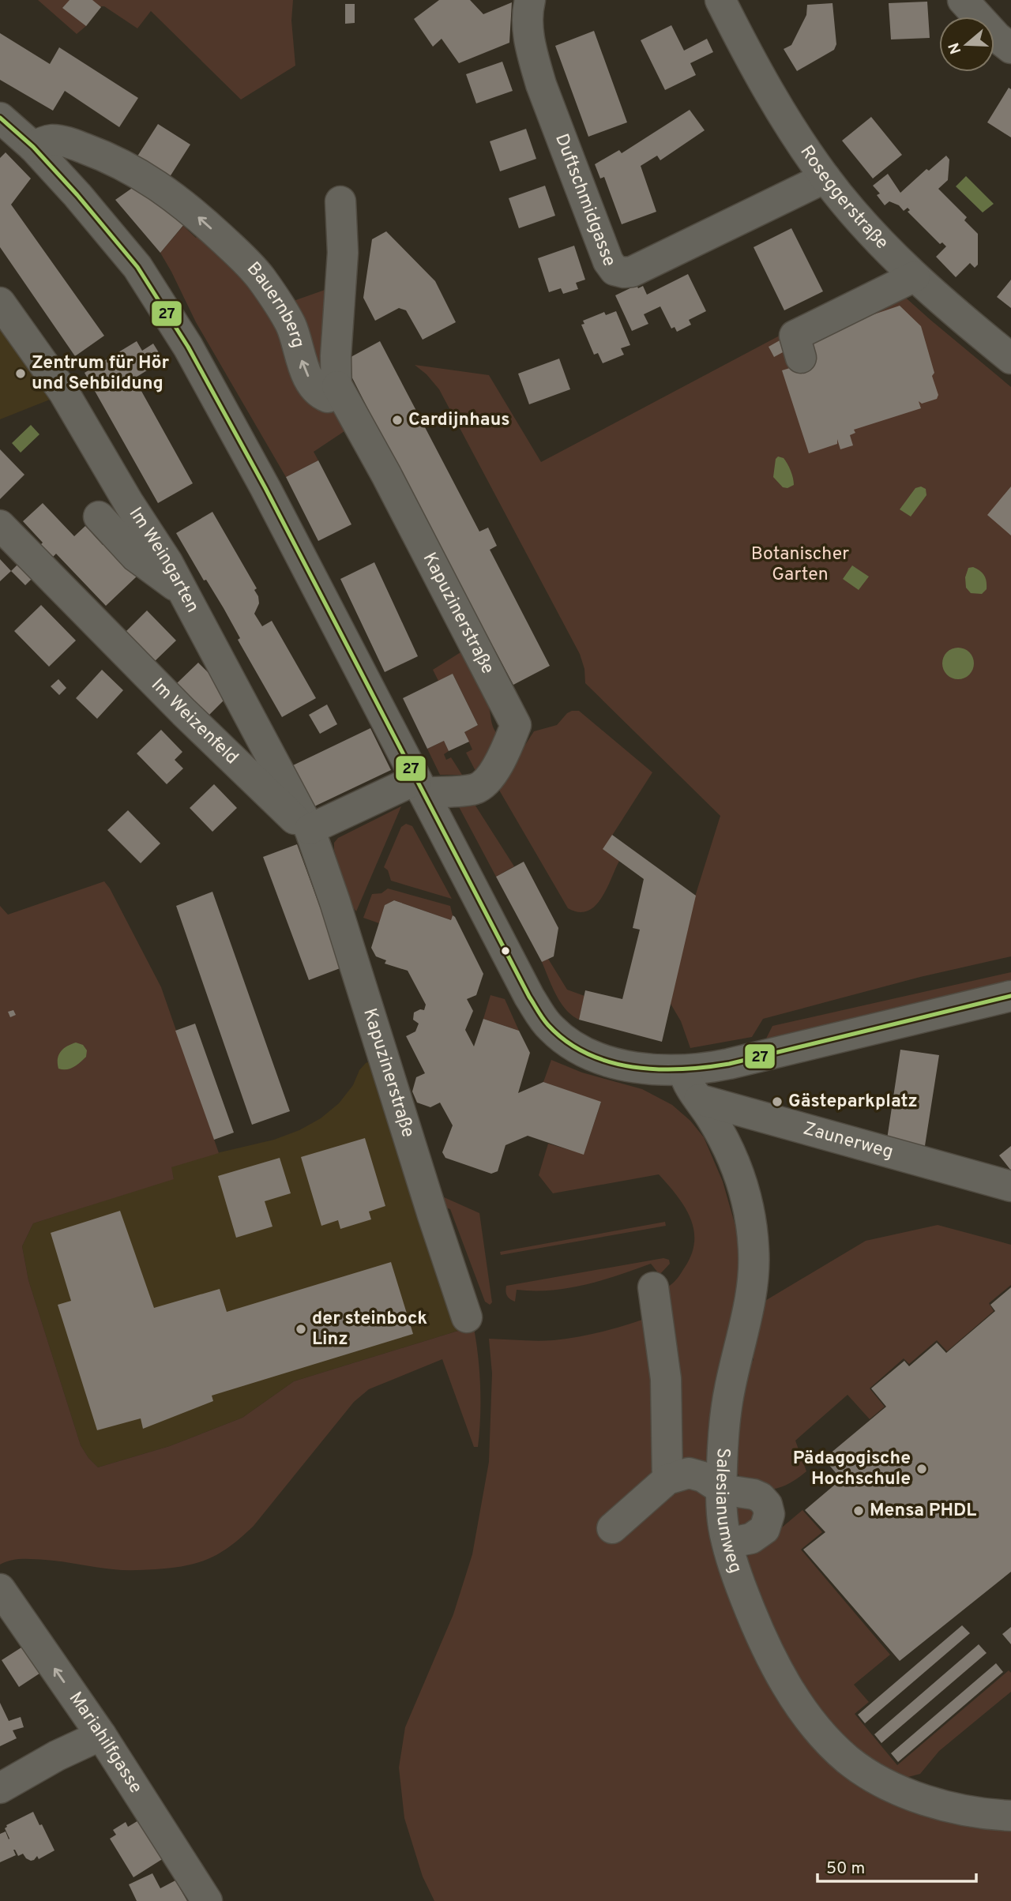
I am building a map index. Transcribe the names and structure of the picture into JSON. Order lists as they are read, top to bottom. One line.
{"streets":{"street":["Roseggerstraße","Duftschmidgasse","Bauernberg","Im Weingarten","Kapuzinerstraße","Im Weizenfeld","Zaunerweg","Salesianumweg","Mariahilfgasse"]},"crossings":[["Roseggerstraße","Duftschmidgasse"],["Bauernberg","Kapuzinerstraße"],["Im Weingarten","Kapuzinerstraße"],["Im Weingarten","Im Weizenfeld"],["Kapuzinerstraße","Im Weizenfeld"],["Zaunerweg","Salesianumweg"]],"one_way":["Mariahilfgasse"],"parks":["Botanischer Garten"],"places":["Zentrum für Hör und Sehbildung","Cardijnhaus","Gästeparkplatz","der steinbock Linz","Pädagogische Hochschule","Mensa PHDL"],"lines":["transit line 27"],"scale_bar":"50 m","north":"left"}
